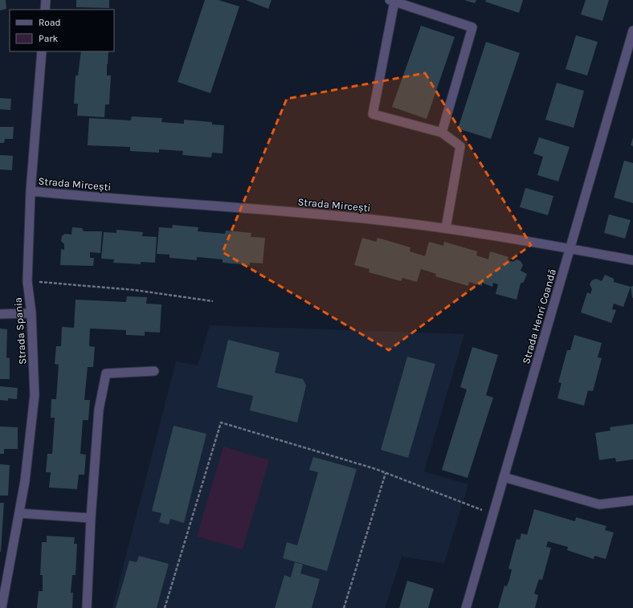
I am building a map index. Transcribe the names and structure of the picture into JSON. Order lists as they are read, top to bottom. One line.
{"streets":{"street":["Strada Mircești","Strada Henri Coandă","Strada Spania"]},"crossings":[["Strada Mircești","Strada Henri Coandă"],["Strada Mircești","Strada Spania"]],"legend":["Road","Park"]}
